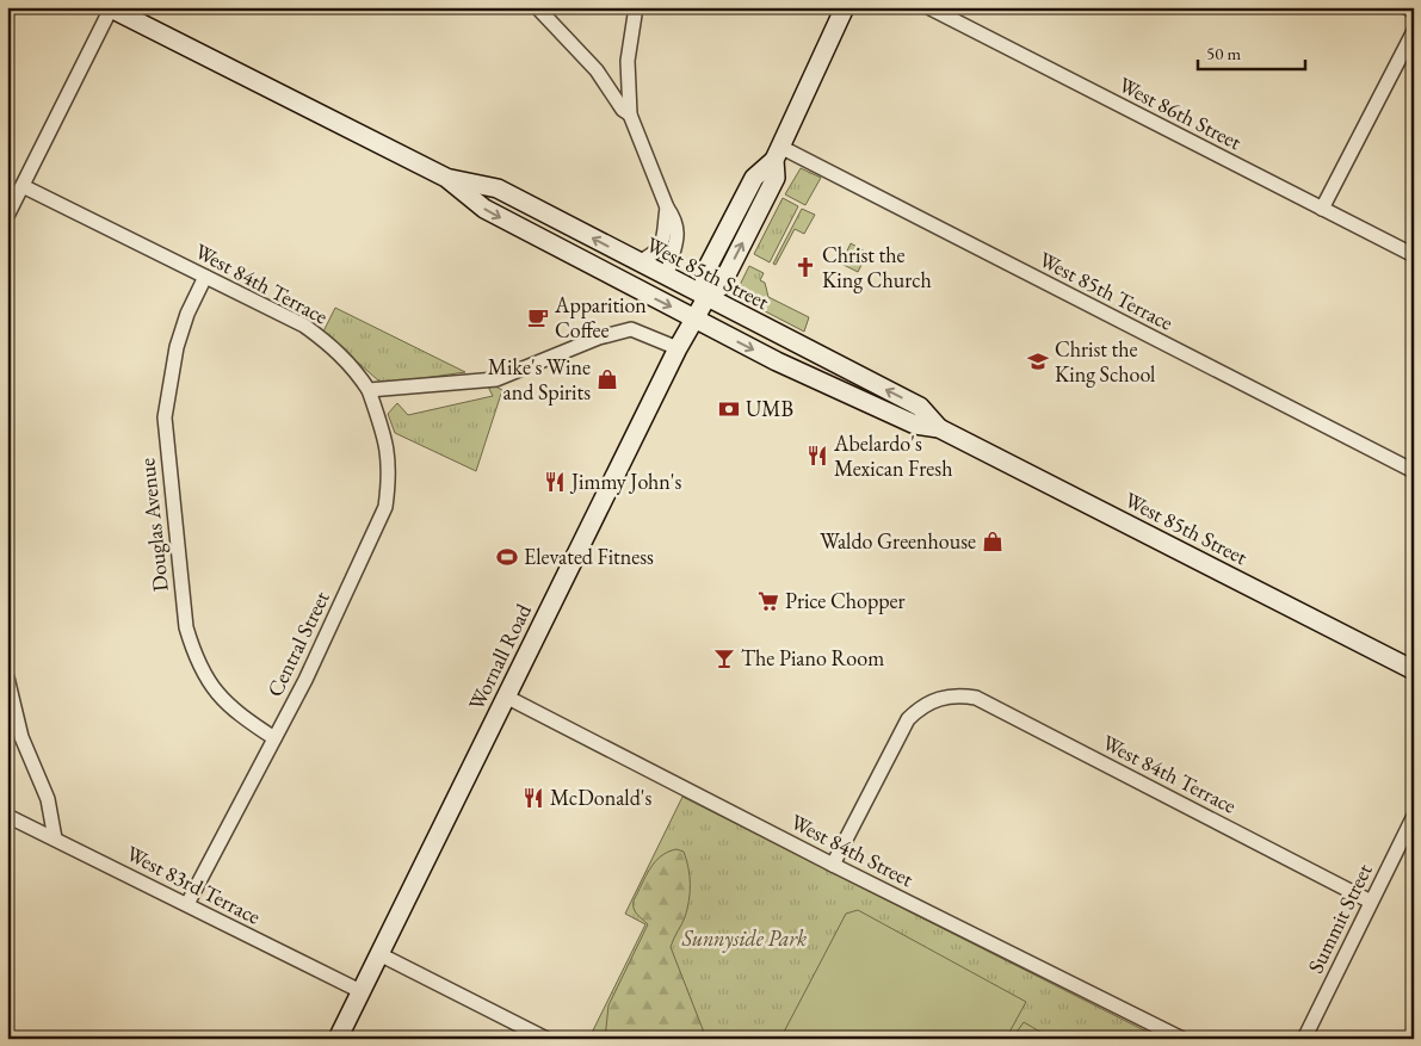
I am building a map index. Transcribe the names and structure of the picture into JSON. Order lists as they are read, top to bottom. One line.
{"streets":{"main road":["West 85th Street","Wornall Road"],"street":["West 86th Street","West 84th Terrace","West 85th Terrace","Douglas Avenue","Central Street","West 84th Street","West 83rd Terrace","Summit Street"]},"crossings":[["West 85th Street","Wornall Road"],["West 84th Terrace","Douglas Avenue"],["West 84th Terrace","Central Street"],["West 84th Terrace","West 84th Street"],["West 84th Terrace","Summit Street"],["West 85th Terrace","Wornall Road"],["Douglas Avenue","Central Street"],["Central Street","West 83rd Terrace"],["Wornall Road","West 84th Street"],["Wornall Road","West 83rd Terrace"]],"parks":["Sunnyside Park"],"places":{"church":["Christ the King Church"],"cafe":["Apparition Coffee"],"school or university":["Christ the King School"],"shop":["Mike's Wine and Spirits","Waldo Greenhouse"],"bank":["UMB"],"restaurant":["Abelardo's Mexican Fresh","Jimmy John's","McDonald's"],"sports":["Elevated Fitness"],"supermarket":["Price Chopper"],"bar":["The Piano Room"]},"scale_bar":"50 m"}
